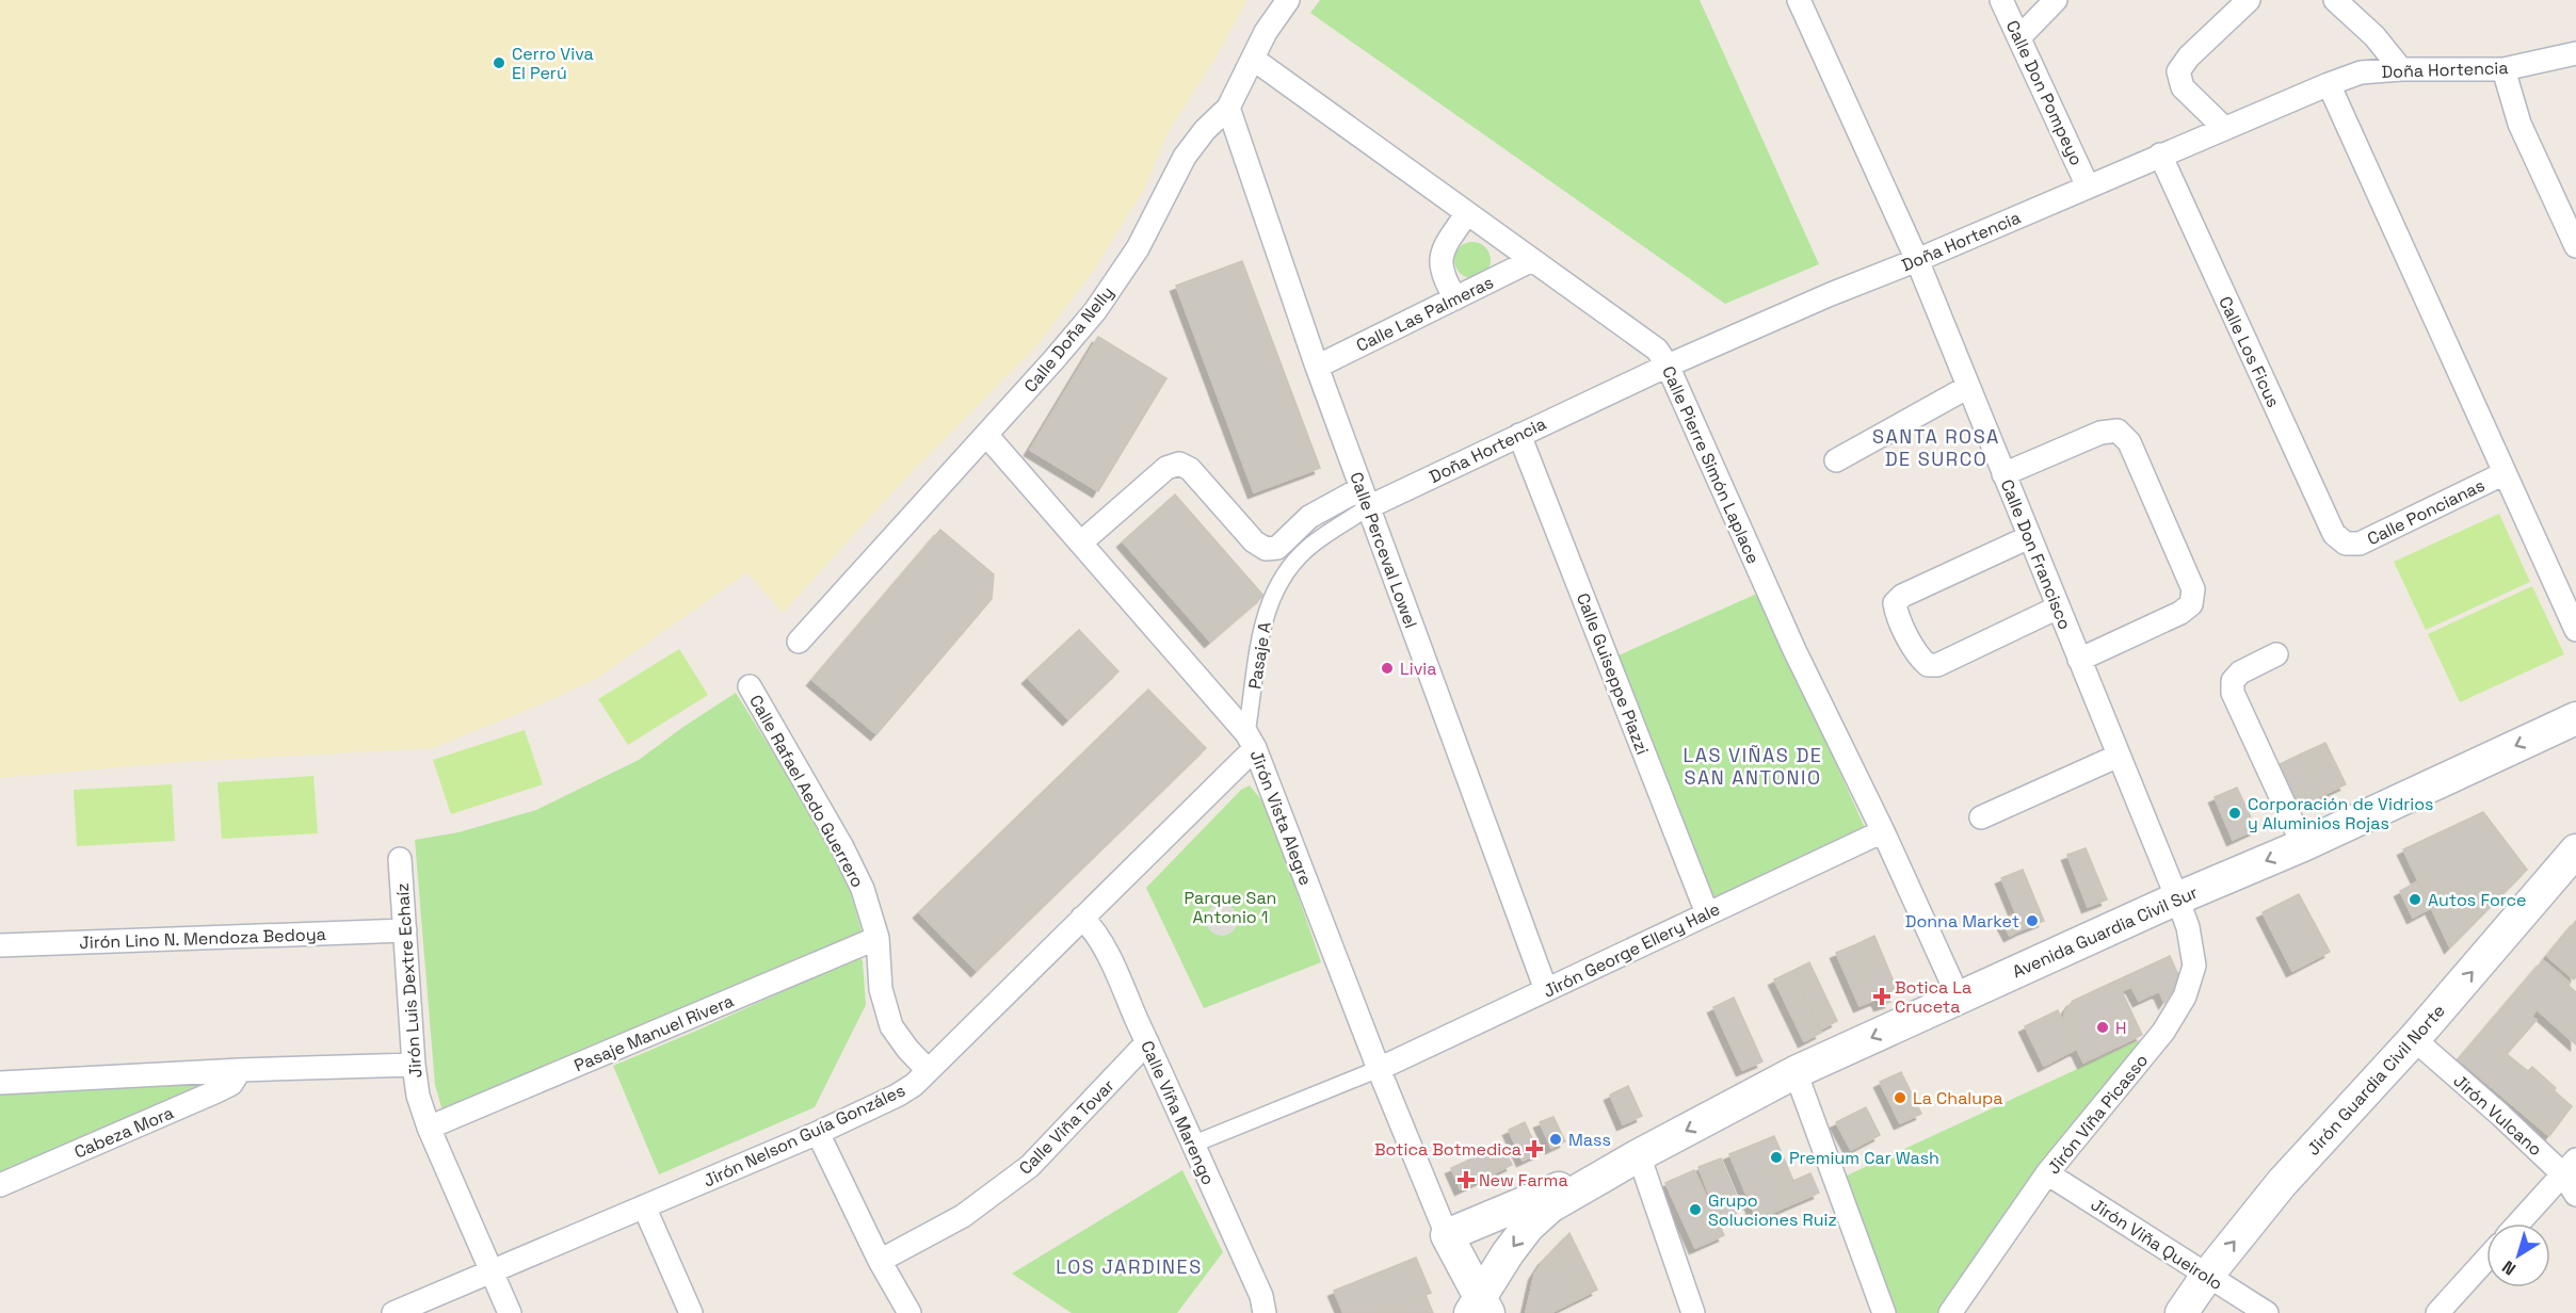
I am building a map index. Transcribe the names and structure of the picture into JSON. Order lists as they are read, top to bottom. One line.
{"streets":{"main road":["Avenida Guardia Civil Sur","Jirón Guardia Civil Norte"],"street":["Doña Hortencia","Calle Don Pompeyo","Calle Las Palmeras","Calle Doña Nelly","Calle Los Ficus","Calle Pierre Simón Laplace","Calle Poncianas","Calle Perceval Lowel","Calle Don Francisco","Pasaje A","Calle Guiseppe Piazzi","Calle Rafael Aedo Guerrero","Jirón Vista Alegre","Jirón Lino N. Mendoza Bedoya","Jirón George Ellery Hale","Jirón Luis Dextre Echaíz","Pasaje Manuel Rivera","Calle Viña Marengo","Jirón Viña Picasso","Jirón Vulcano","Calle Viña Tovar","Cabeza Mora","Jirón Nelson Guía Gonzáles","Jirón Viña Queirolo"]},"crossings":[["Doña Hortencia","Calle Don Pompeyo"],["Doña Hortencia","Calle Los Ficus"],["Doña Hortencia","Calle Pierre Simón Laplace"],["Doña Hortencia","Calle Perceval Lowel"],["Doña Hortencia","Calle Don Francisco"],["Doña Hortencia","Pasaje A"],["Doña Hortencia","Calle Guiseppe Piazzi"],["Doña Hortencia","Jirón Vista Alegre"],["Calle Las Palmeras","Calle Pierre Simón Laplace"],["Calle Las Palmeras","Calle Perceval Lowel"],["Calle Doña Nelly","Calle Pierre Simón Laplace"],["Calle Doña Nelly","Calle Perceval Lowel"],["Calle Doña Nelly","Jirón Vista Alegre"],["Calle Los Ficus","Calle Poncianas"],["Calle Pierre Simón Laplace","Avenida Guardia Civil Sur"],["Calle Pierre Simón Laplace","Jirón George Ellery Hale"],["Calle Perceval Lowel","Pasaje A"],["Calle Perceval Lowel","Jirón George Ellery Hale"],["Calle Don Francisco","Avenida Guardia Civil Sur"],["Calle Don Francisco","Jirón Viña Picasso"],["Pasaje A","Jirón Vista Alegre"],["Pasaje A","Jirón Nelson Guía Gonzáles"],["Calle Guiseppe Piazzi","Jirón George Ellery Hale"],["Calle Rafael Aedo Guerrero","Pasaje Manuel Rivera"],["Calle Rafael Aedo Guerrero","Jirón Nelson Guía Gonzáles"],["Jirón Vista Alegre","Avenida Guardia Civil Sur"],["Jirón Vista Alegre","Jirón George Ellery Hale"],["Jirón Vista Alegre","Jirón Nelson Guía Gonzáles"],["Avenida Guardia Civil Sur","Jirón Viña Picasso"],["Jirón Lino N. Mendoza Bedoya","Jirón Luis Dextre Echaíz"],["Jirón Luis Dextre Echaíz","Pasaje Manuel Rivera"],["Jirón Luis Dextre Echaíz","Jirón Nelson Guía Gonzáles"],["Jirón Guardia Civil Norte","Jirón Vulcano"],["Jirón Guardia Civil Norte","Jirón Viña Queirolo"],["Calle Viña Marengo","Calle Viña Tovar"],["Calle Viña Marengo","Jirón Nelson Guía Gonzáles"],["Jirón Viña Picasso","Jirón Viña Queirolo"]],"one_way":["Avenida Guardia Civil Sur","Jirón Guardia Civil Norte"],"districts":["SANTA ROSA DE SURCO","LAS VIÑAS DE SAN ANTONIO","LOS JARDINES"],"parks":["Parque San Antonio 1"],"places":{"other":["Cerro Viva El Perú","Livia","Corporación de Vidrios y Aluminios Rojas","Autos Force","Donna Market","H","La Chalupa","Mass","Premium Car Wash","Grupo Soluciones Ruiz"],"health":["Botica La Cruceta","Botica Botmedica","New Farma"]},"north":"bottom left"}
